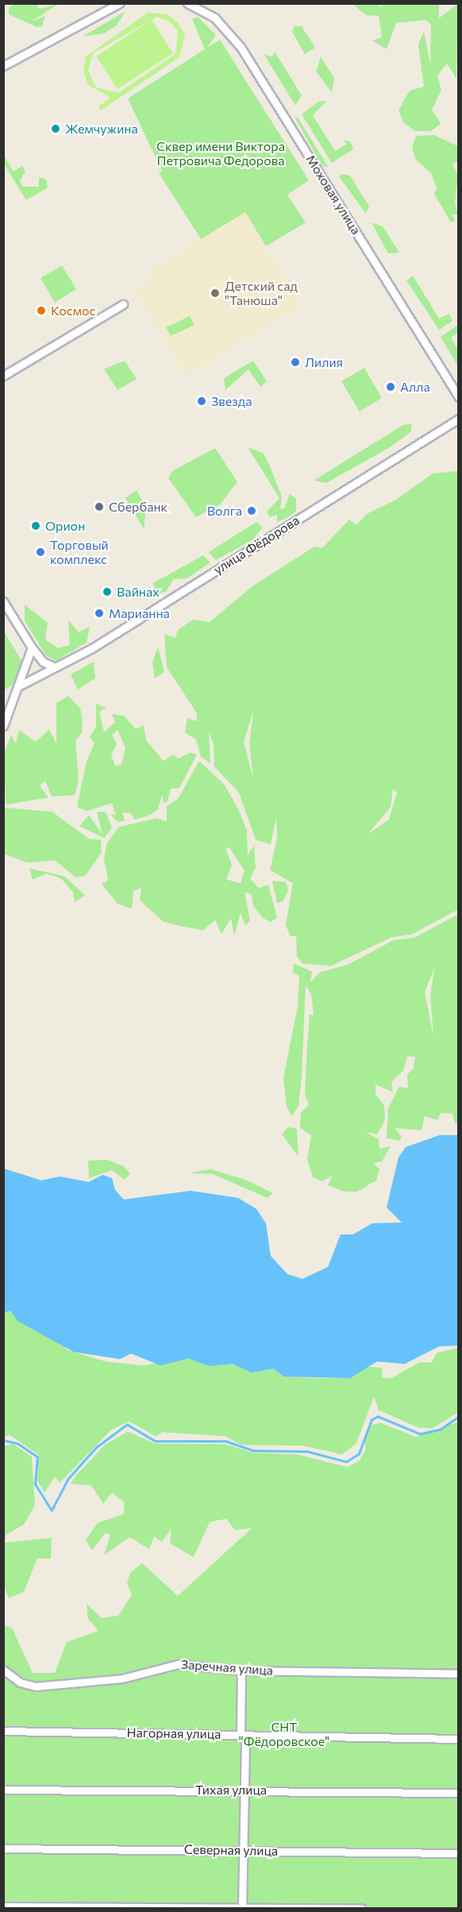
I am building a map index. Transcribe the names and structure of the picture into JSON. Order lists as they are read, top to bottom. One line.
{"streets":{"street":["Моховая улица","улица Фёдорова","Заречная улица","Нагорная улица","Тихая улица","Северная улица"]},"parks":["Сквер имени Виктора Петровича Федорова","СНТ \"Фёдоровское\""],"places":["Жемчужина","Детский сад \"Танюша\"","Космос","Лилия","Алла","Звезда","Сбербанк","Волга","Орион","Торговый комплекс","Вайнах","Марианна"]}
